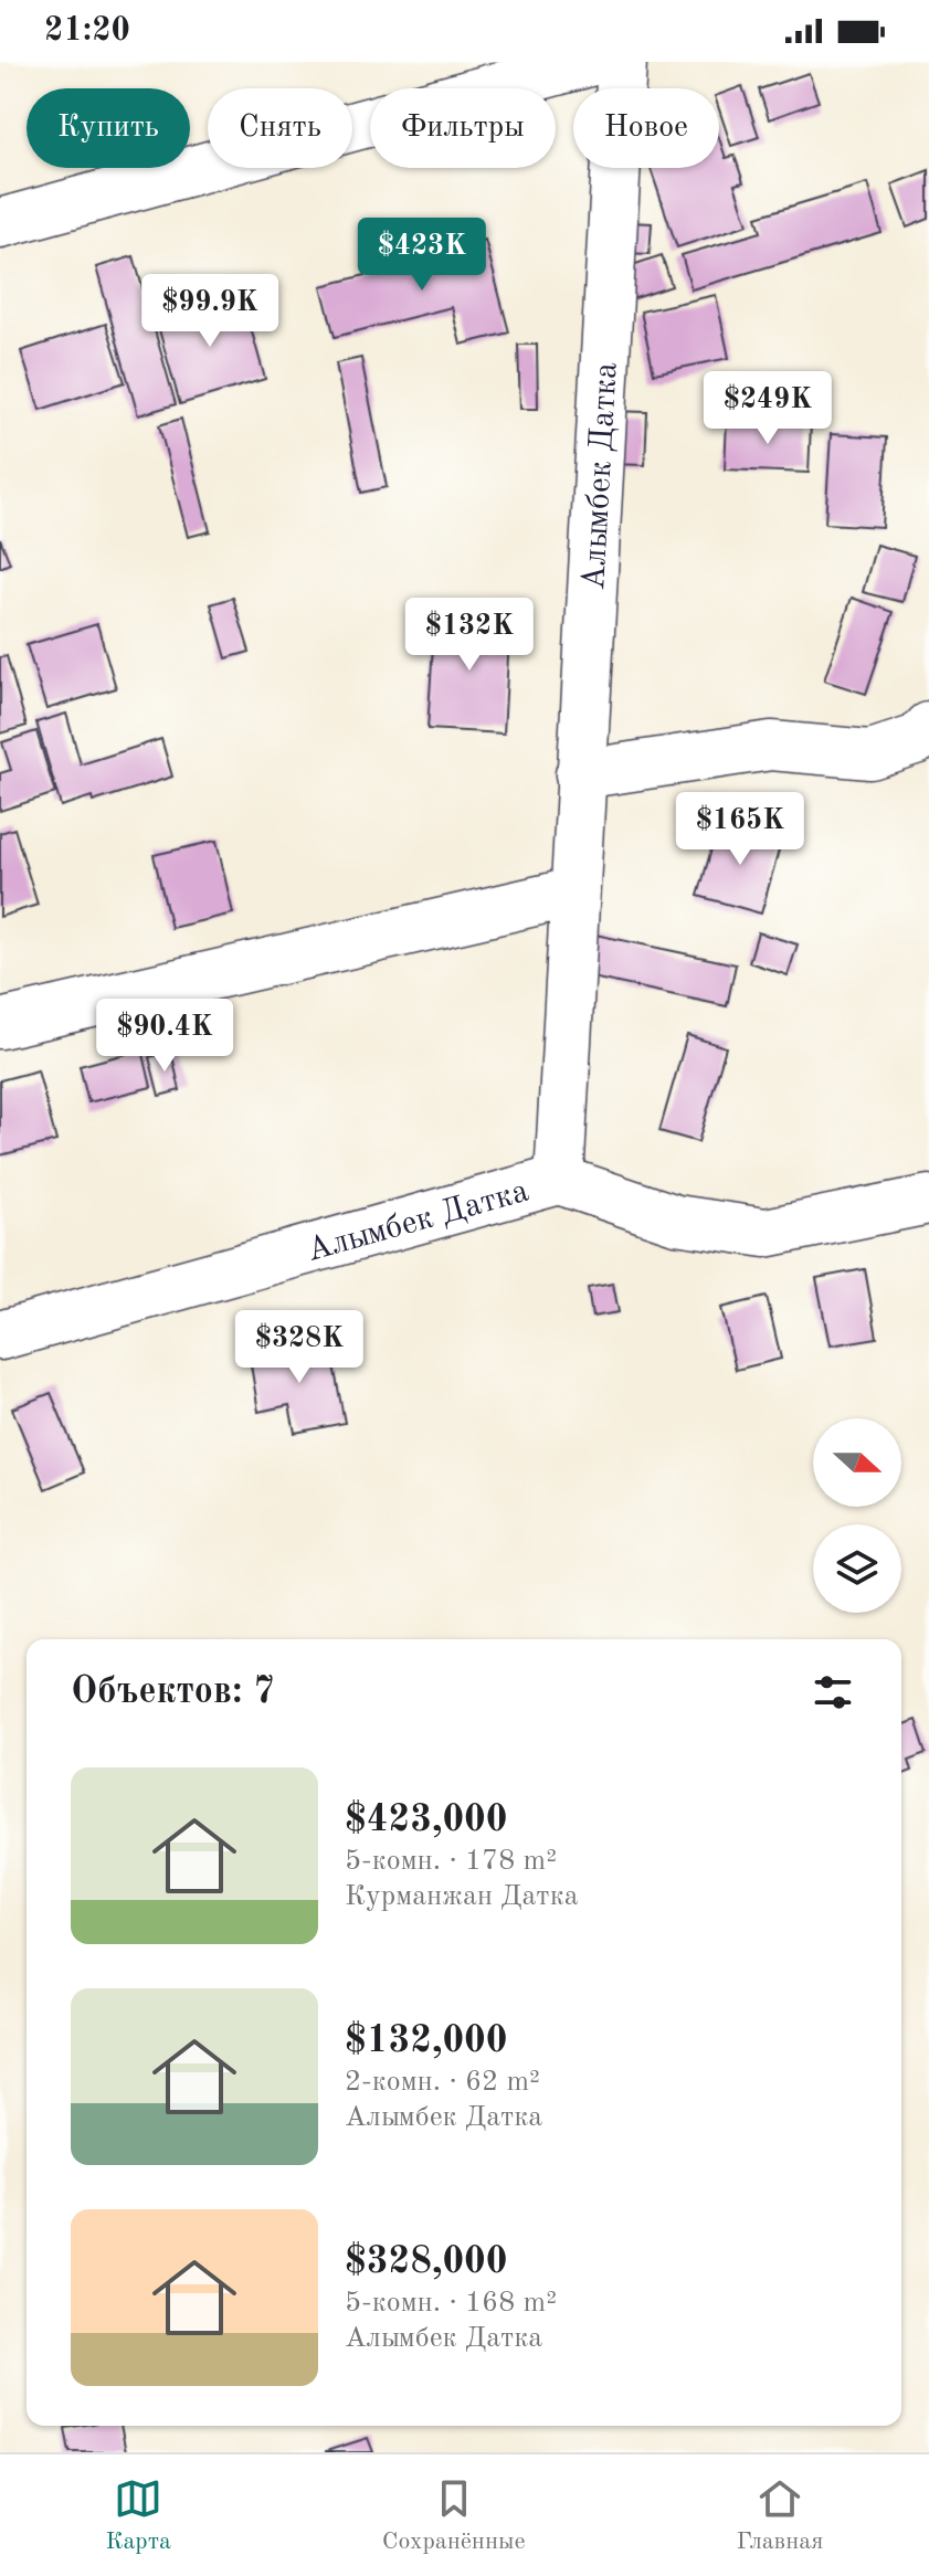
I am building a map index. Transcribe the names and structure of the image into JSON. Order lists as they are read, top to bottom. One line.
{"streets":{"street":["Алымбек Датка"]},"north":"right","page":{"status":"21:20","chip":["Купить","Снять","Фильтры","Новое"],"price":["$423K","$99.9K","$249K","$132K","$165K","$90.4K","$328K"],"heading":"Объектов: 7","list":[{"name":"$423,000","note":"5-комн. · 178 m² · Курманжан Датка"},{"name":"$132,000","note":"2-комн. · 62 m² · Алымбек Датка"},{"name":"$328,000","note":"5-комн. · 168 m² · Алымбек Датка"}],"tabs":["Карта","Сохранённые","Главная"]}}
